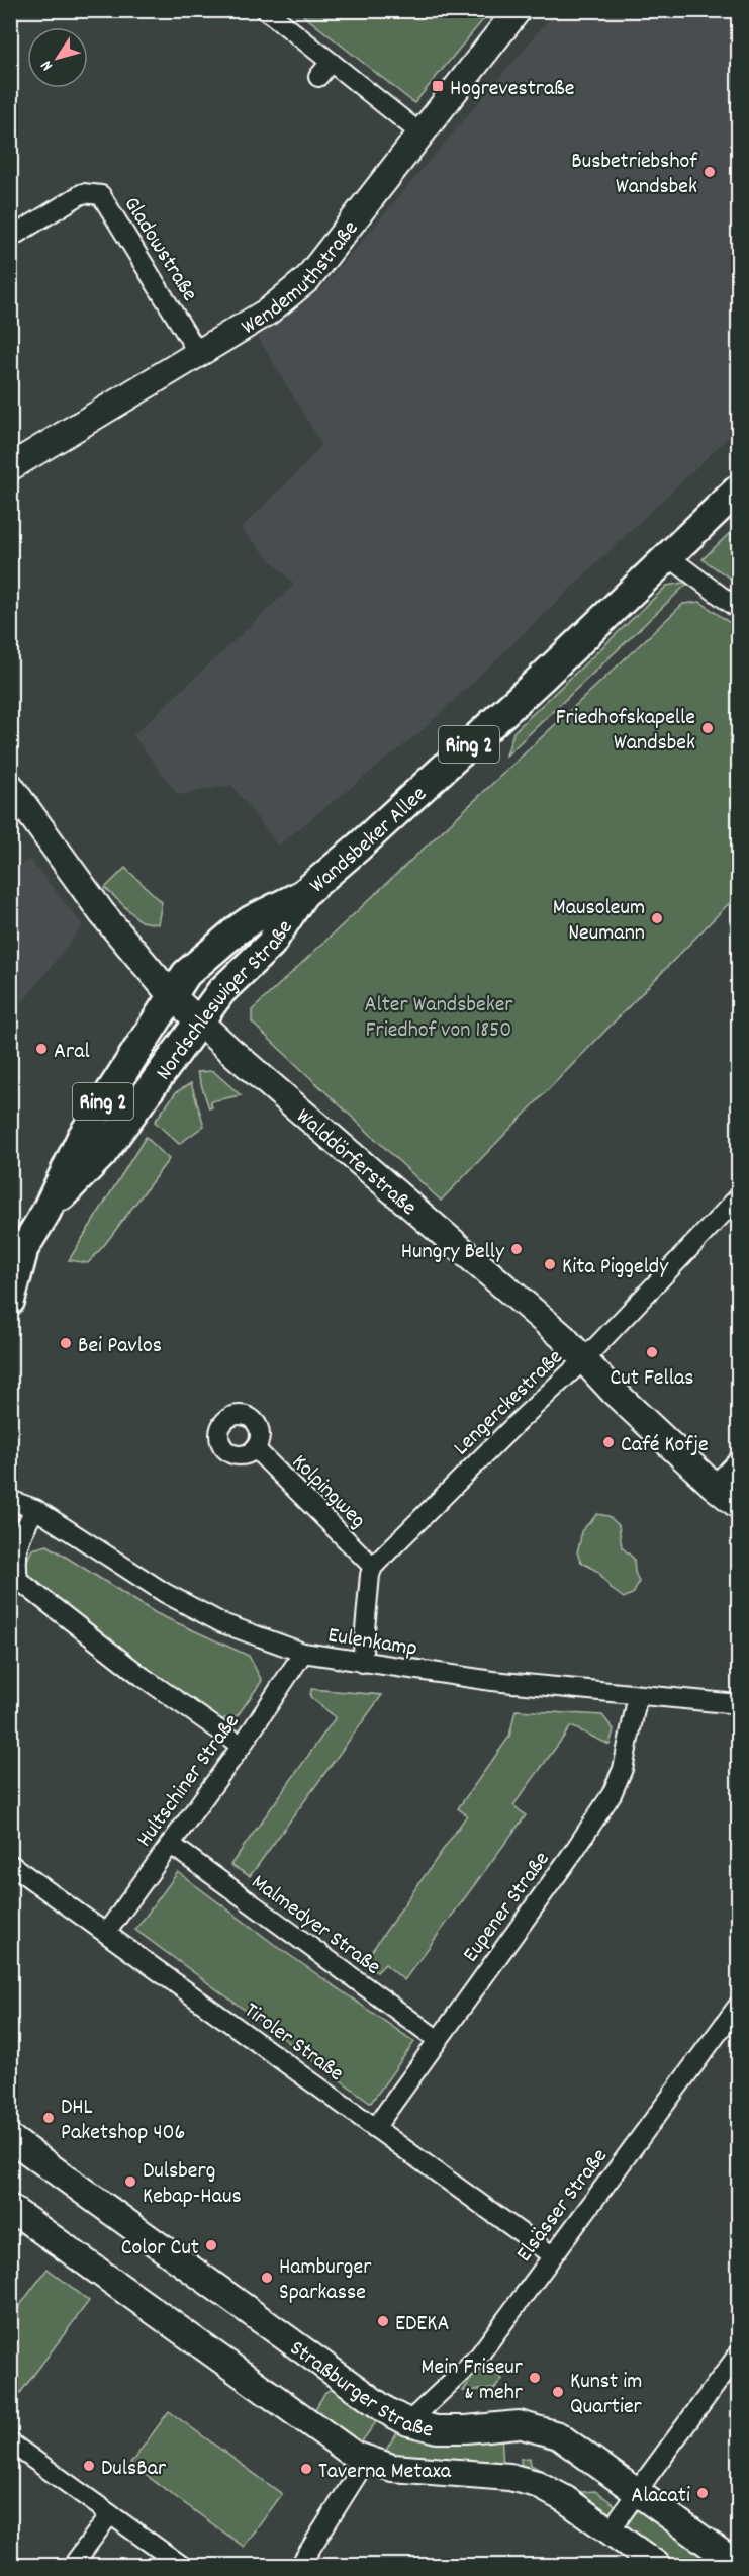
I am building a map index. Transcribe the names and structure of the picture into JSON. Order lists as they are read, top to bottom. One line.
{"streets":{"main road":["Ring 2","Wandsbeker Allee","Nordschleswiger Straße"],"street":["Gladowstraße","Wendemuthstraße","Walddörferstraße","Lengerckestraße","Kolpingweg","Eulenkamp","Hultschiner Straße","Eupener Straße","Malmedyer Straße","Tiroler Straße","Elsässer Straße","Straßburger Straße"]},"crossings":[["Gladowstraße","Wendemuthstraße"],["Wandsbeker Allee","Nordschleswiger Straße"],["Wandsbeker Allee","Walddörferstraße"],["Nordschleswiger Straße","Walddörferstraße"],["Walddörferstraße","Lengerckestraße"],["Lengerckestraße","Kolpingweg"],["Eulenkamp","Hultschiner Straße"],["Eulenkamp","Eupener Straße"],["Hultschiner Straße","Malmedyer Straße"],["Hultschiner Straße","Tiroler Straße"],["Eupener Straße","Malmedyer Straße"],["Eupener Straße","Tiroler Straße"],["Tiroler Straße","Elsässer Straße"],["Elsässer Straße","Straßburger Straße"]],"parks":["Alter Wandsbeker Friedhof von 1850"],"places":{"transit":["Hogrevestraße"],"other":["Busbetriebshof Wandsbek","Friedhofskapelle Wandsbek","Mausoleum Neumann","Aral","Hungry Belly","Kita Piggeldy","Bei Pavlos","Cut Fellas","Café Kofje","DHL Paketshop 406","Dulsberg Kebap-Haus","Color Cut","Hamburger Sparkasse","EDEKA","Mein Friseur & mehr","Kunst im Quartier","DulsBar","Taverna Metaxa","Alacati"]},"north":"bottom left"}
